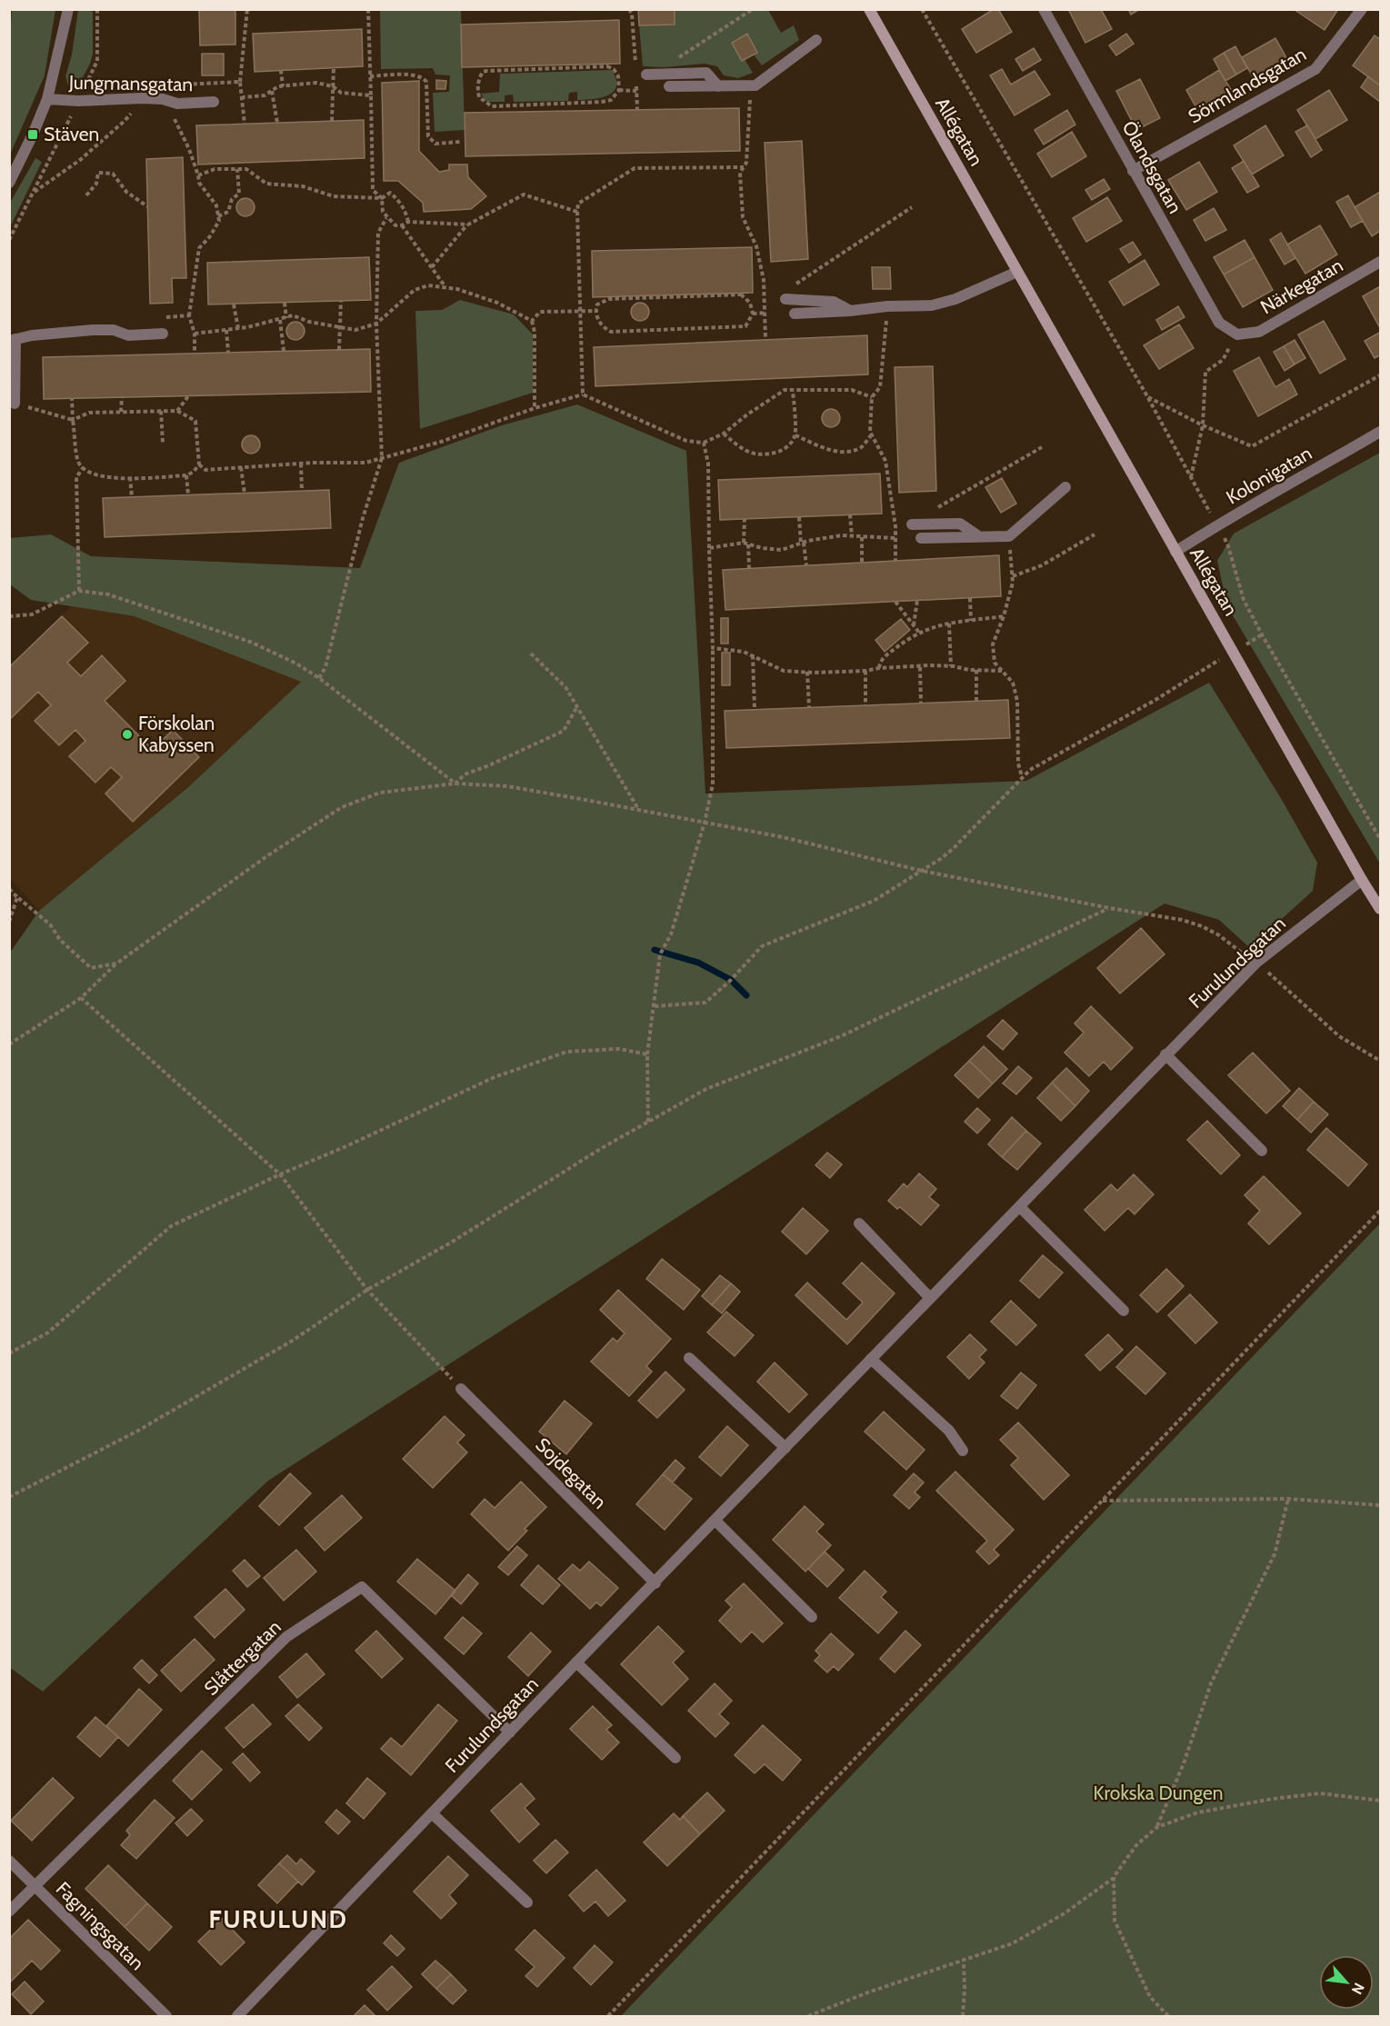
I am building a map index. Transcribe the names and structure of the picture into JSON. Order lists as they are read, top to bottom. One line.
{"streets":{"street":["Jungmansgatan","Sörmlandsgatan","Allégatan","Ölandsgatan","Närkegatan","Kolonigatan","Furulundsgatan","Sojdegatan","Slåttergatan","Fagningsgatan"]},"crossings":[["Sörmlandsgatan","Ölandsgatan"],["Allégatan","Kolonigatan"],["Allégatan","Furulundsgatan"],["Ölandsgatan","Närkegatan"],["Furulundsgatan","Sojdegatan"],["Furulundsgatan","Slåttergatan"],["Slåttergatan","Fagningsgatan"]],"districts":["FURULUND"],"parks":["Krokska Dungen"],"places":{"transit":["Stäven"],"other":["Förskolan Kabyssen"]},"north":"bottom right"}
